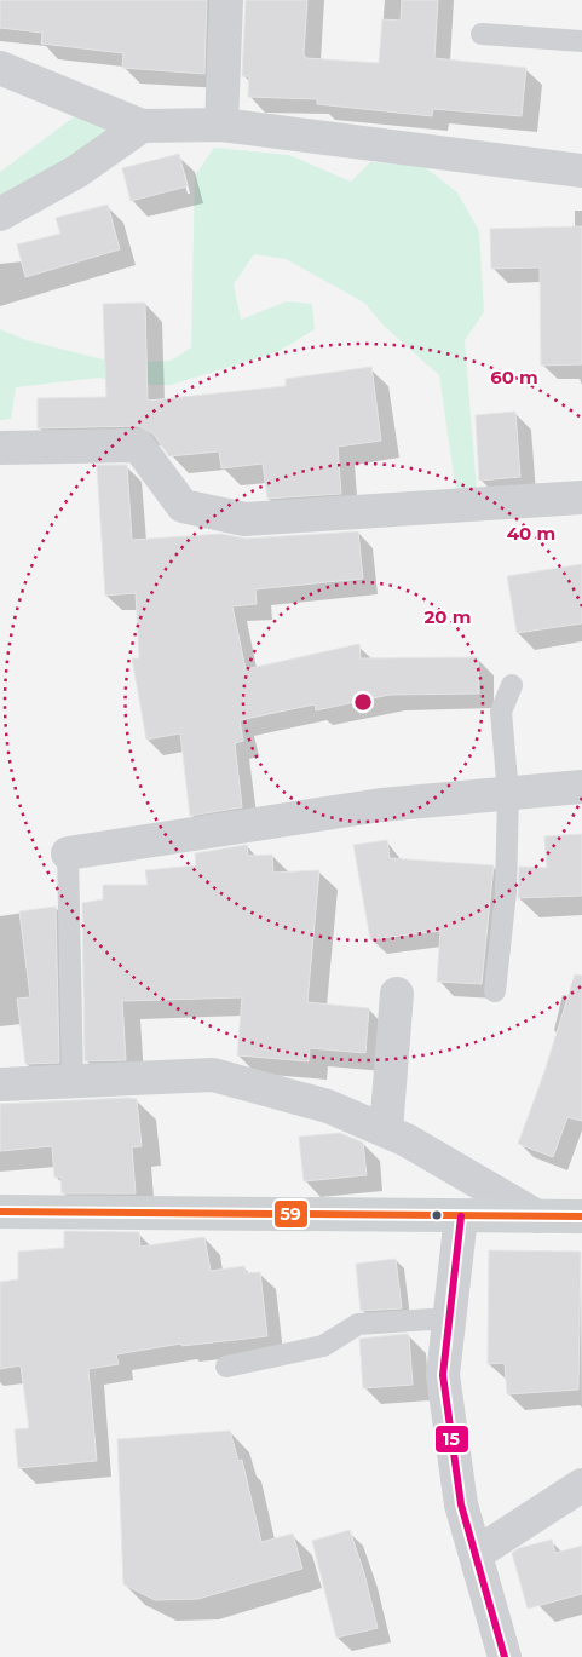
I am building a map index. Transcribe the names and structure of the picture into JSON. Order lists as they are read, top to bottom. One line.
{"lines":["transit line 59","transit line 15"],"rings":["60 m","40 m","20 m"]}
